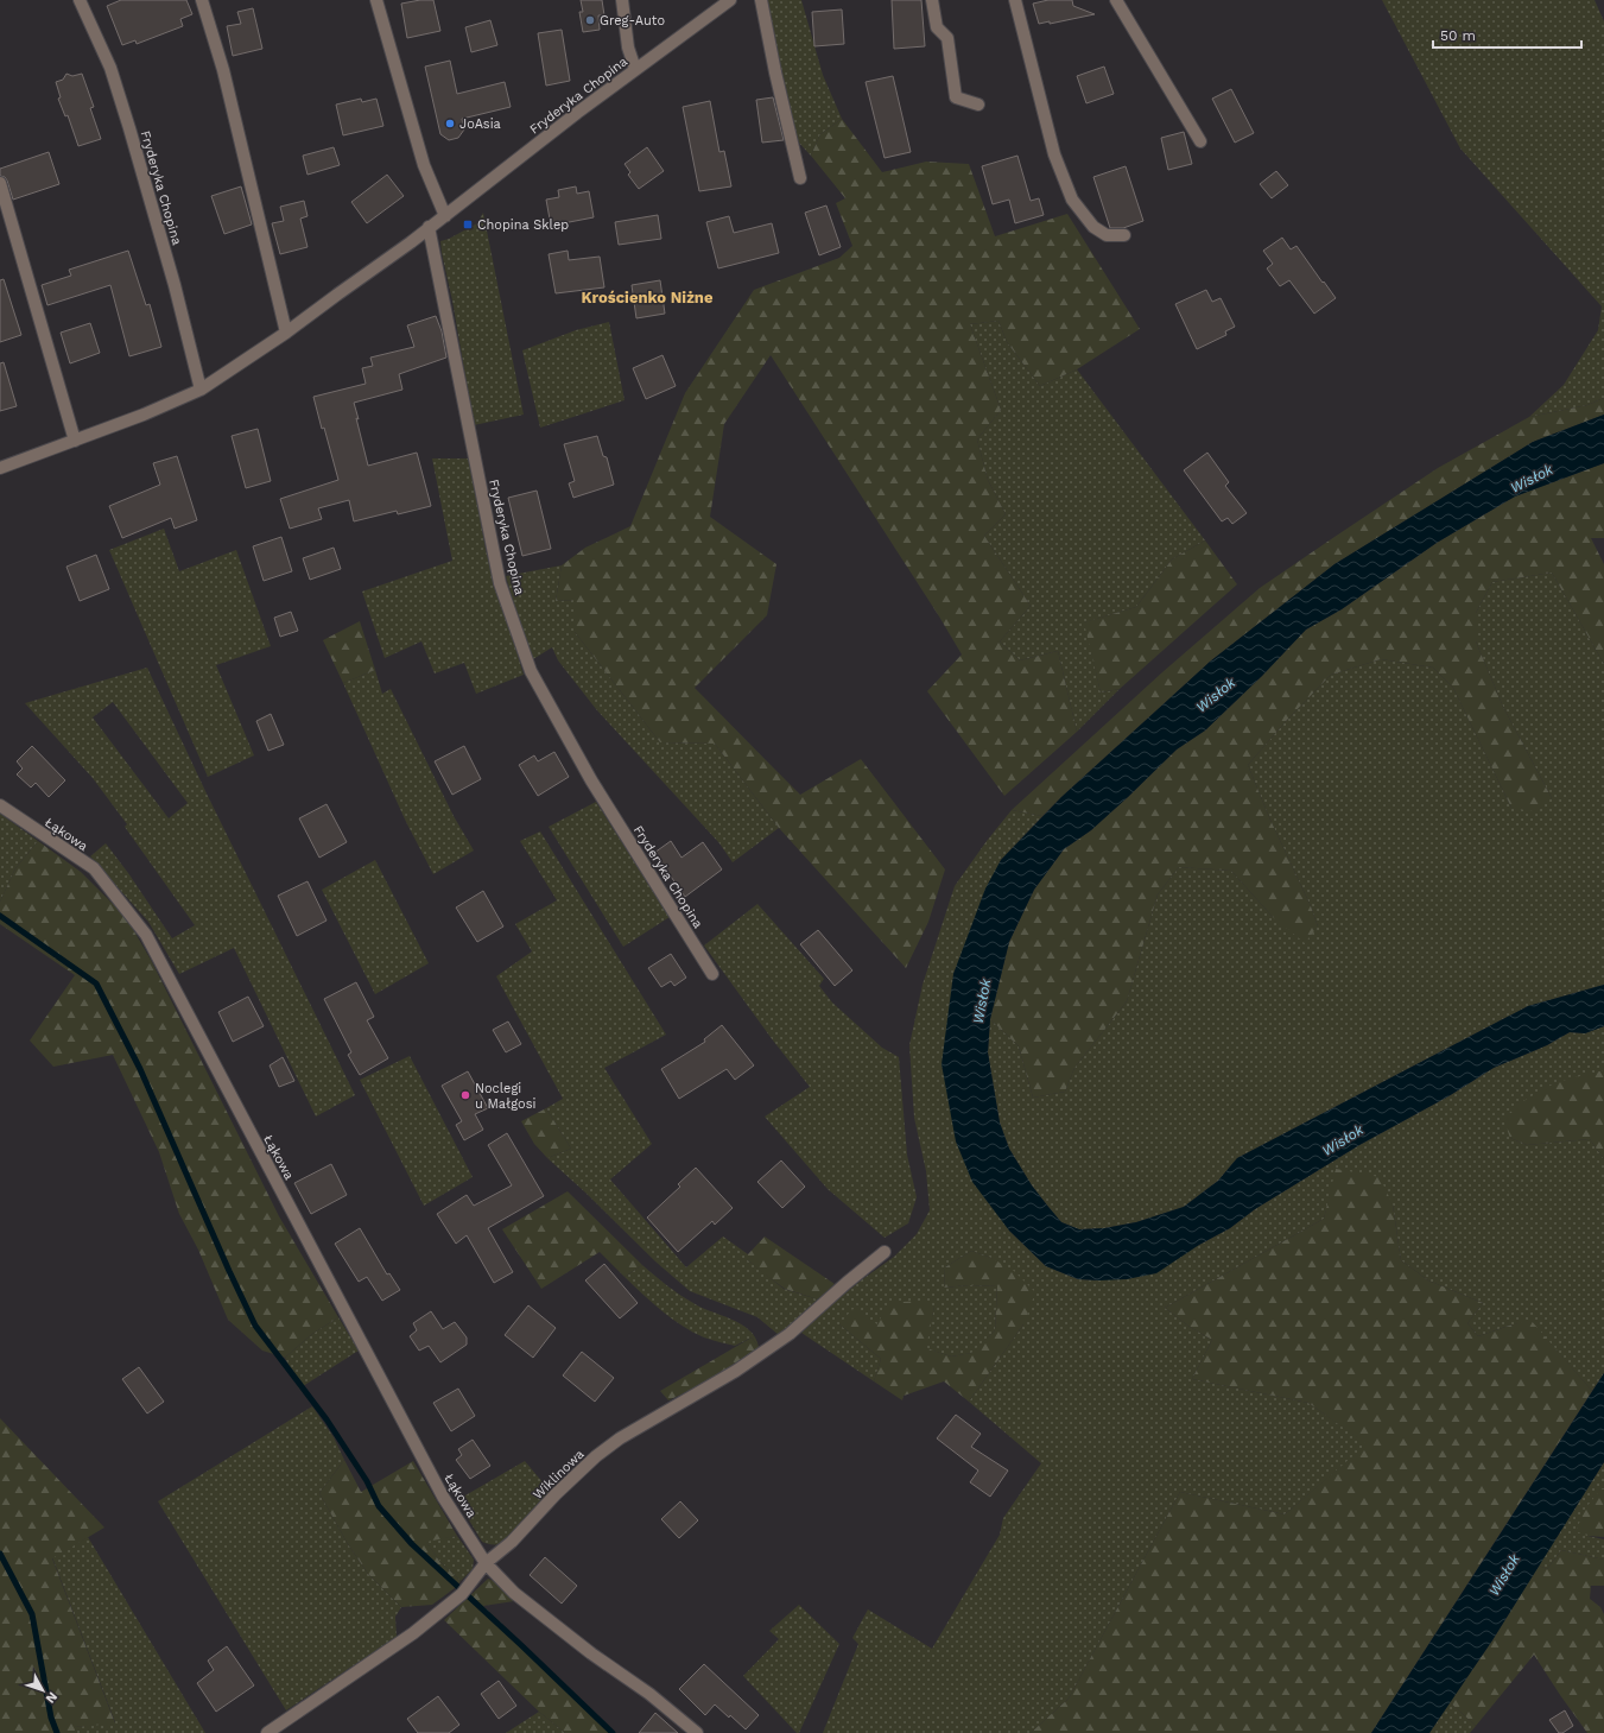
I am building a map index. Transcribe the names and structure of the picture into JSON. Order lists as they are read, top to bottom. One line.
{"streets":{"street":["Fryderyka Chopina","Łąkowa","Wiklinowa"]},"crossings":[["Łąkowa","Wiklinowa"]],"districts":["Krościenko Niżne"],"water":["Wisłok"],"places":{"other":["Greg-Auto","JoAsia","Noclegi u Małgosi"],"transit":["Chopina Sklep"]},"scale_bar":"50 m","north":"bottom right"}
